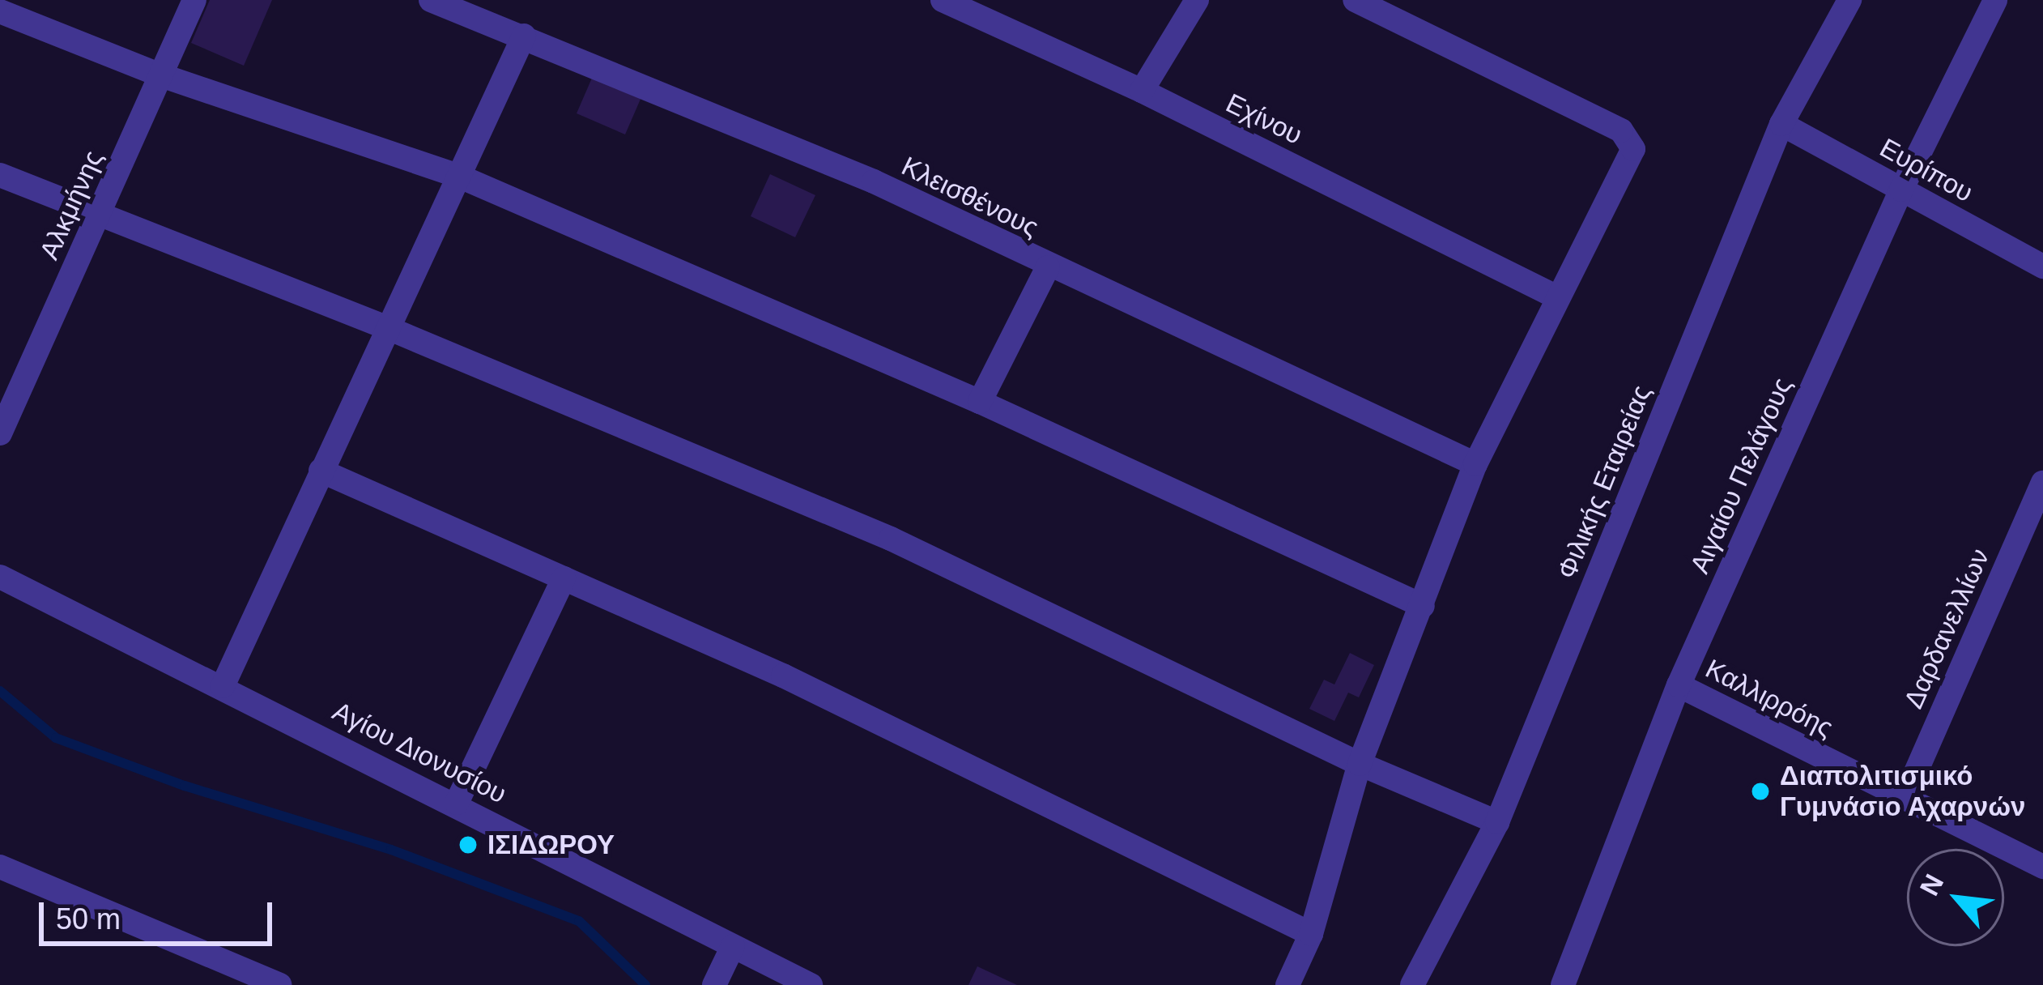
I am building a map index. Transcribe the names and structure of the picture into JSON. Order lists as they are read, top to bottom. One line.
{"streets":{"street":["Εχίνου","Ευρίπου","Κλεισθένους","Αλκμήνης","Αιγαίου Πελάγους","Φιλικής Εταιρείας","Δαρδανελλίων","Καλλιρρόης","Αγίου Διονυσίου"]},"crossings":[["Ευρίπου","Αιγαίου Πελάγους"],["Ευρίπου","Φιλικής Εταιρείας"],["Αιγαίου Πελάγους","Καλλιρρόης"],["Δαρδανελλίων","Καλλιρρόης"]],"places":["Διαπολιτισμικό Γυμνάσιο Αχαρνών","ΙΣΙΔΩΡΟΥ"],"scale_bar":"50 m","north":"top left"}
